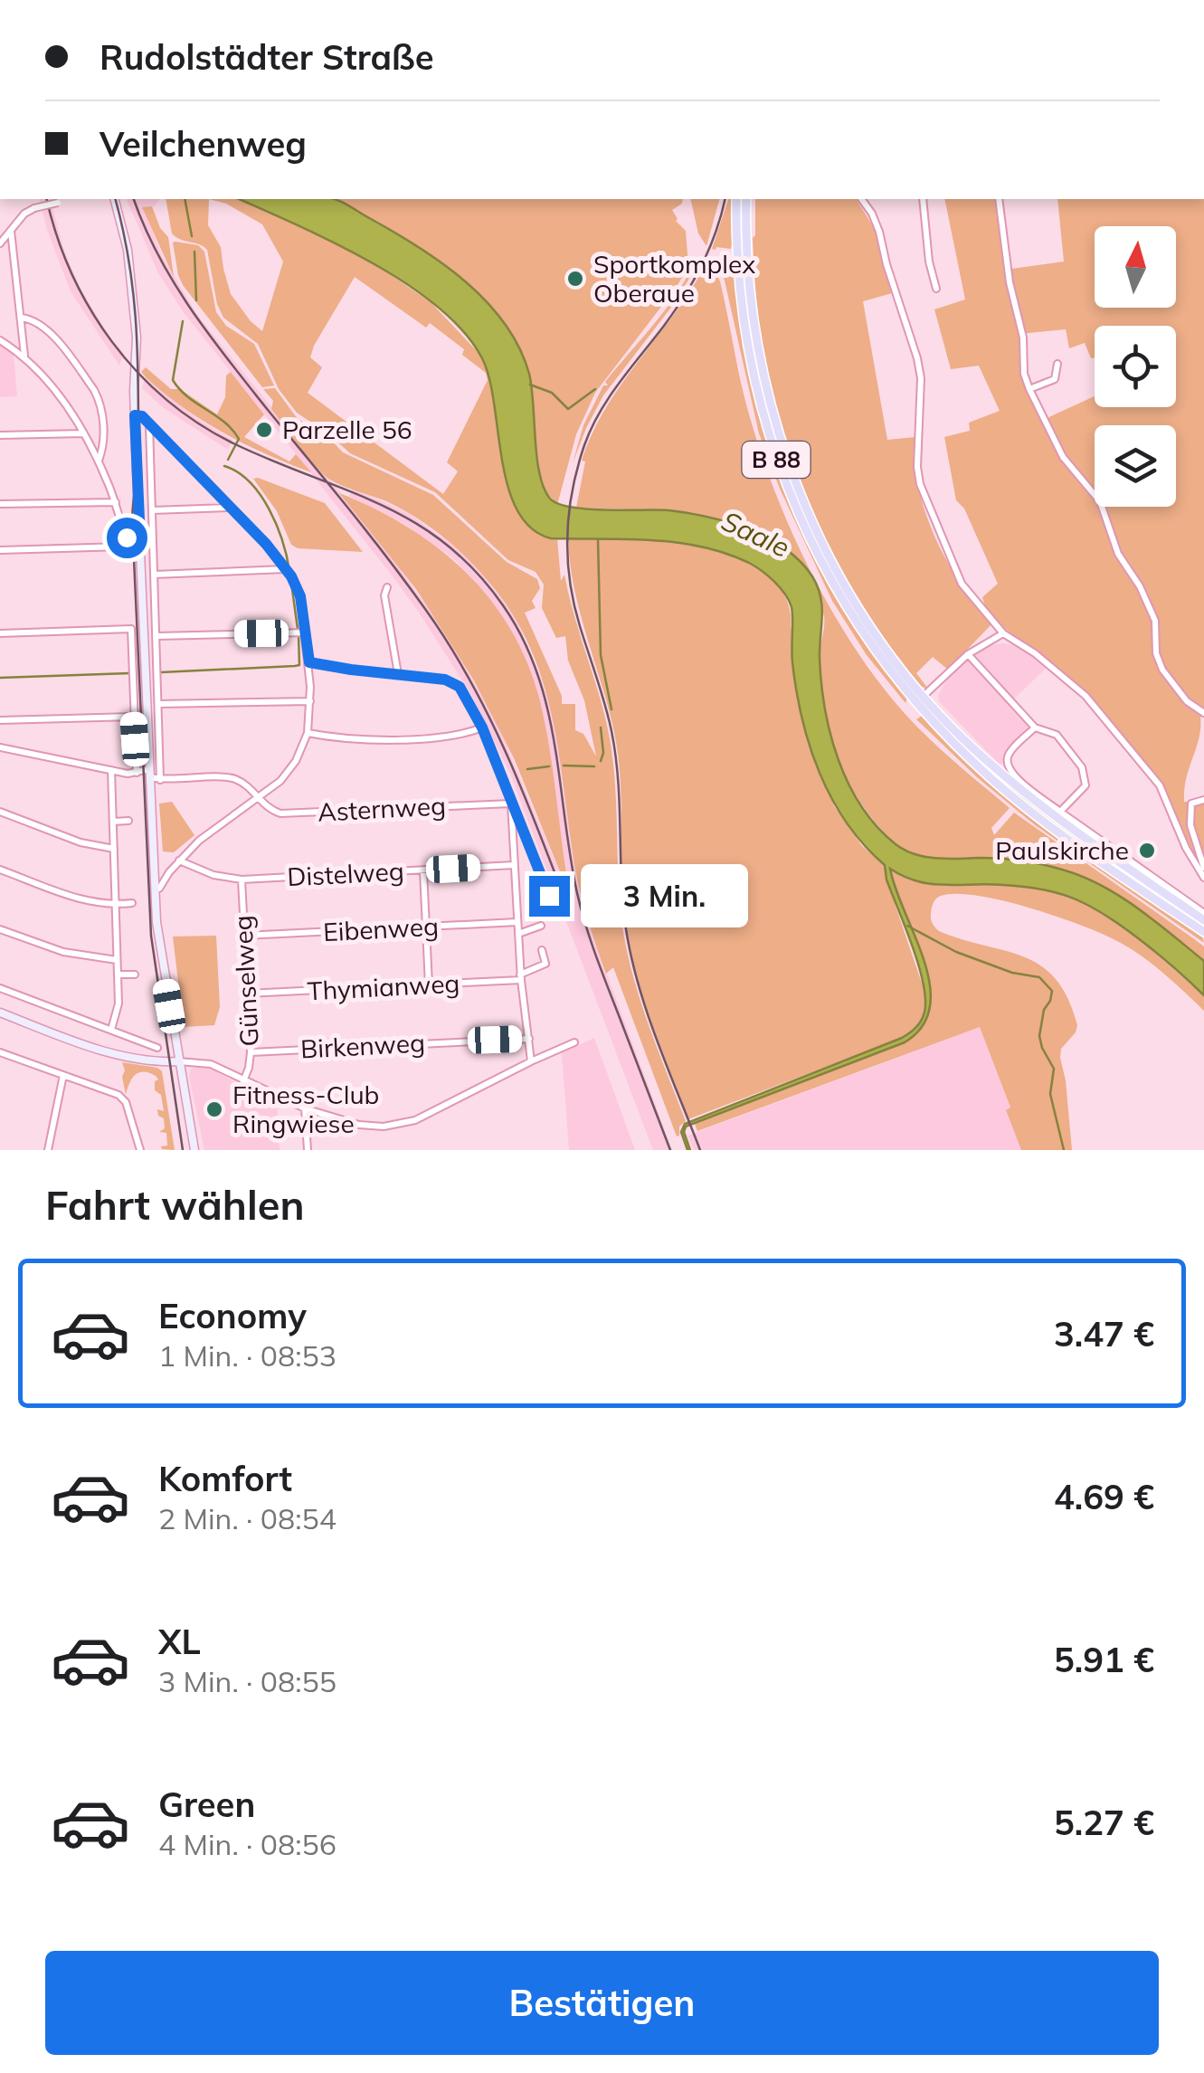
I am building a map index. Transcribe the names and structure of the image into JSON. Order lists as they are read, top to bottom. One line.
{"streets":{"main road":["B 88"],"street":["Asternweg","Distelweg","Eibenweg","Günselweg","Thymianweg","Birkenweg"]},"crossings":[["Distelweg","Günselweg"],["Eibenweg","Günselweg"],["Günselweg","Thymianweg"],["Günselweg","Birkenweg"]],"water":["Saale"],"places":["Sportkomplex Oberaue","Parzelle 56","Paulskirche","Fitness-Club Ringwiese"],"north":"top","page":{"banner":["Rudolstädter Straße","Veilchenweg"],"bubble":"3 Min.","heading":"Fahrt wählen","list":[{"name":"Economy","note":"1 Min. · 08:53","value":"3.47 €"},{"name":"Komfort","note":"2 Min. · 08:54","value":"4.69 €"},{"name":"XL","note":"3 Min. · 08:55","value":"5.91 €"},{"name":"Green","note":"4 Min. · 08:56","value":"5.27 €"}],"buttons":"Bestätigen"}}
